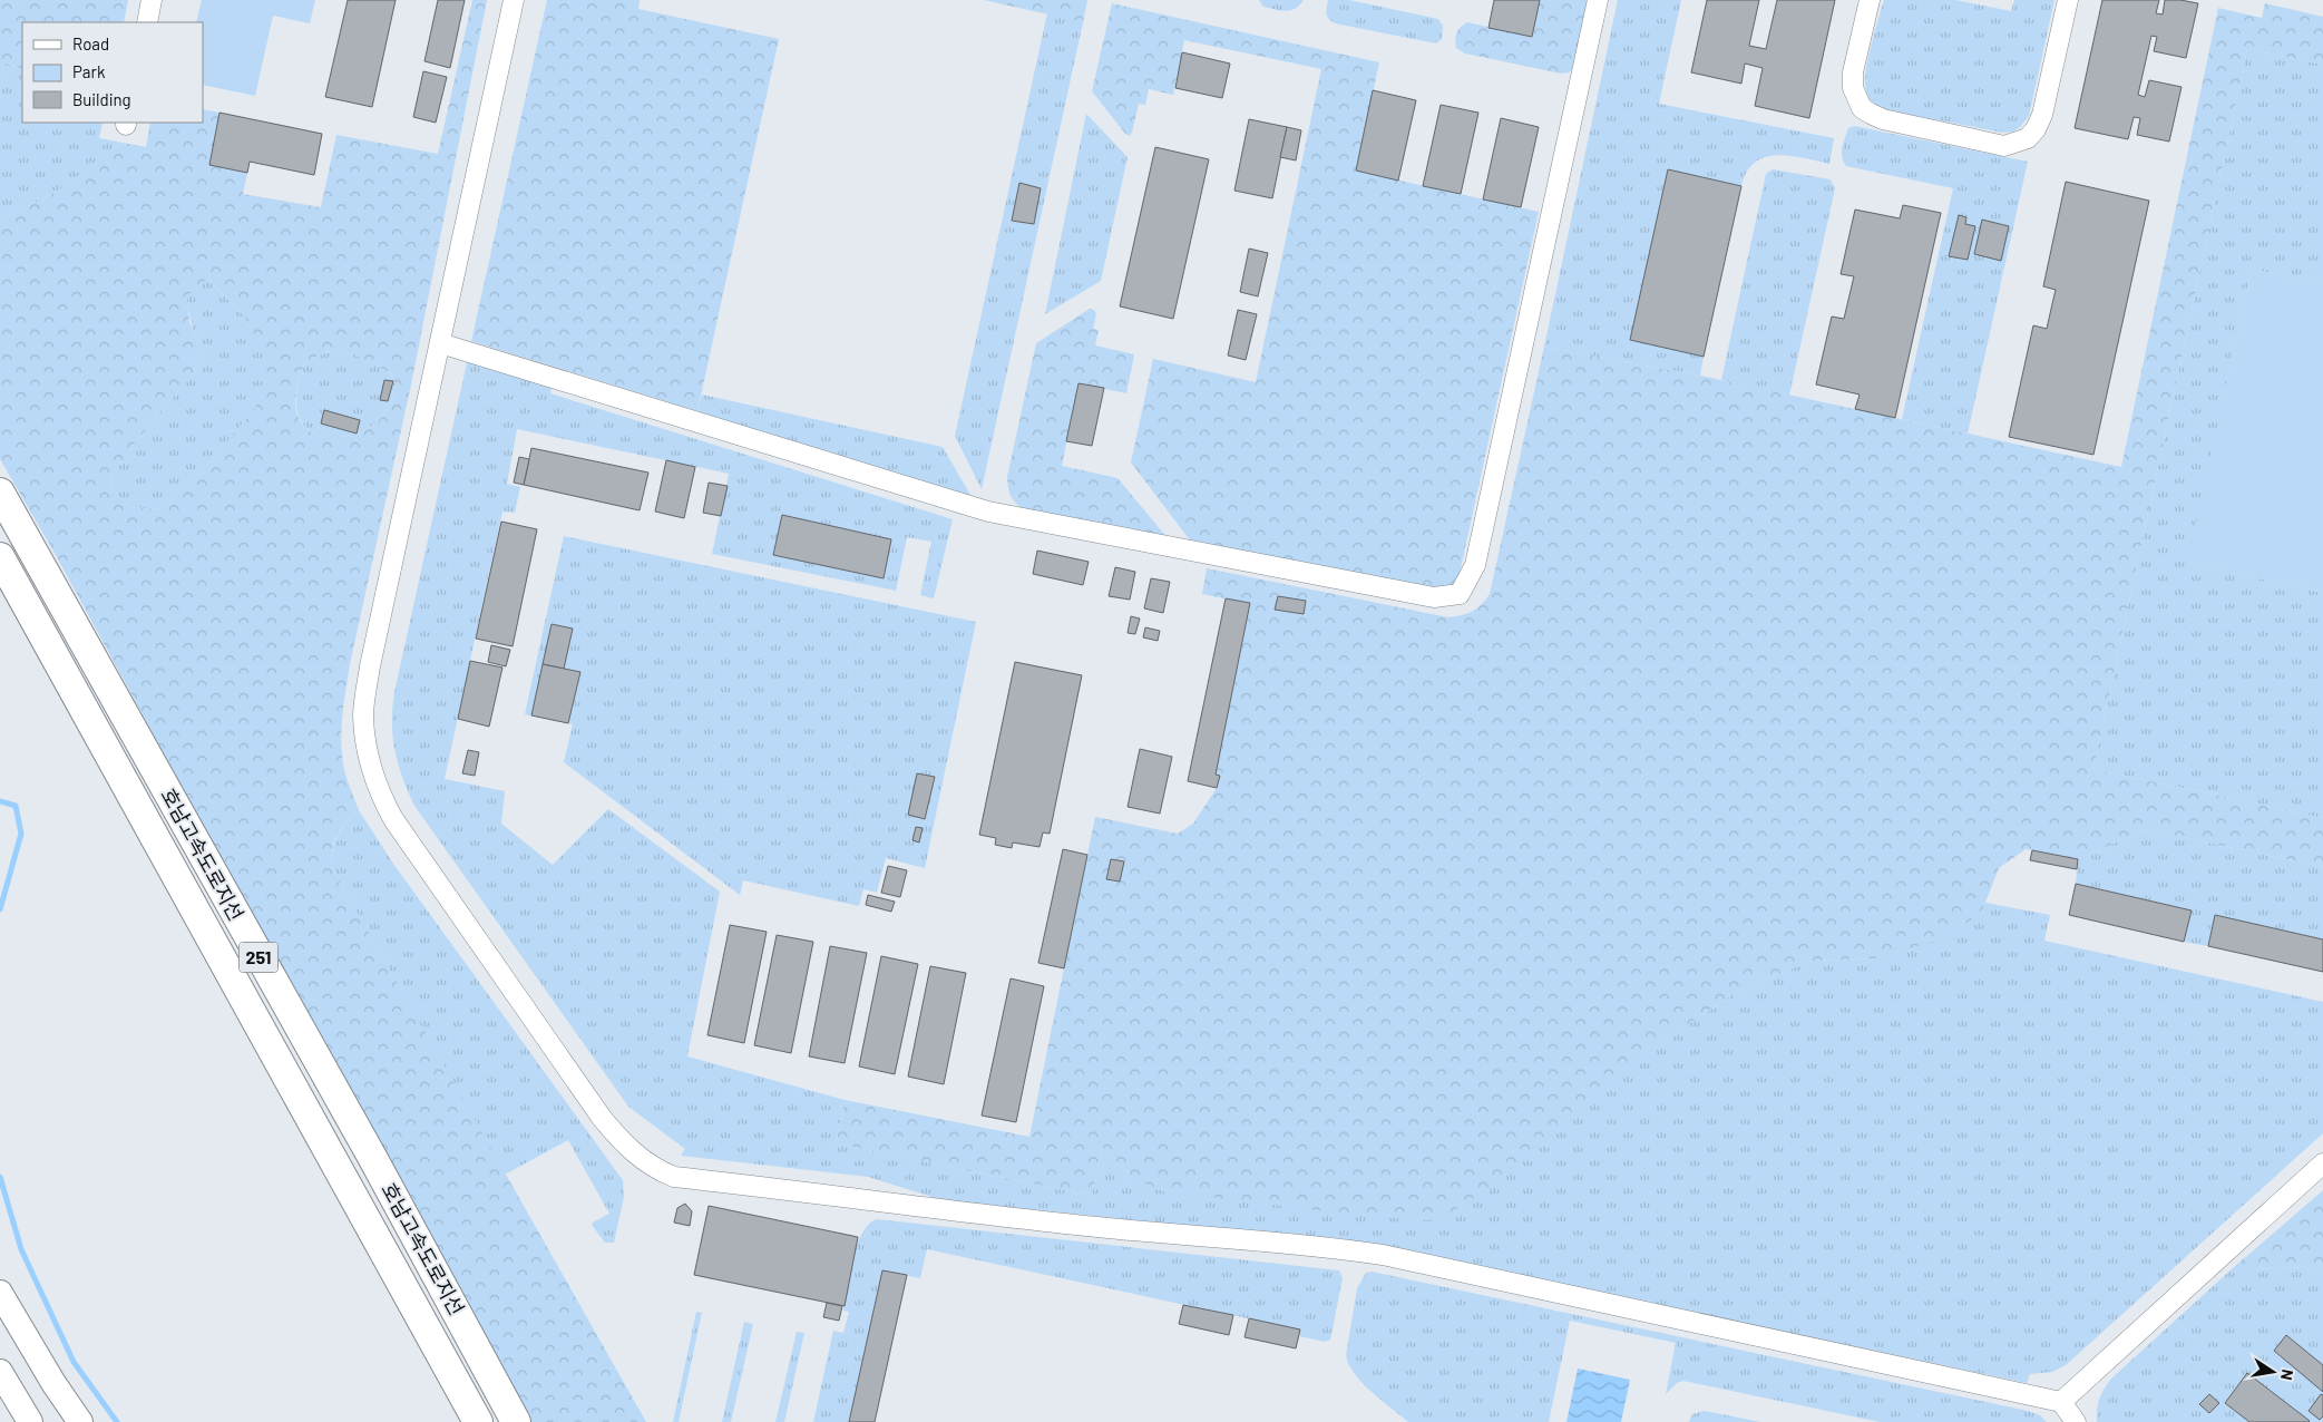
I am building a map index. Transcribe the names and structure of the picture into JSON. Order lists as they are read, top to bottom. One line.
{"streets":{"highway":["호남고속도로지선","251"]},"legend":["Road","Park","Building"],"north":"right"}
